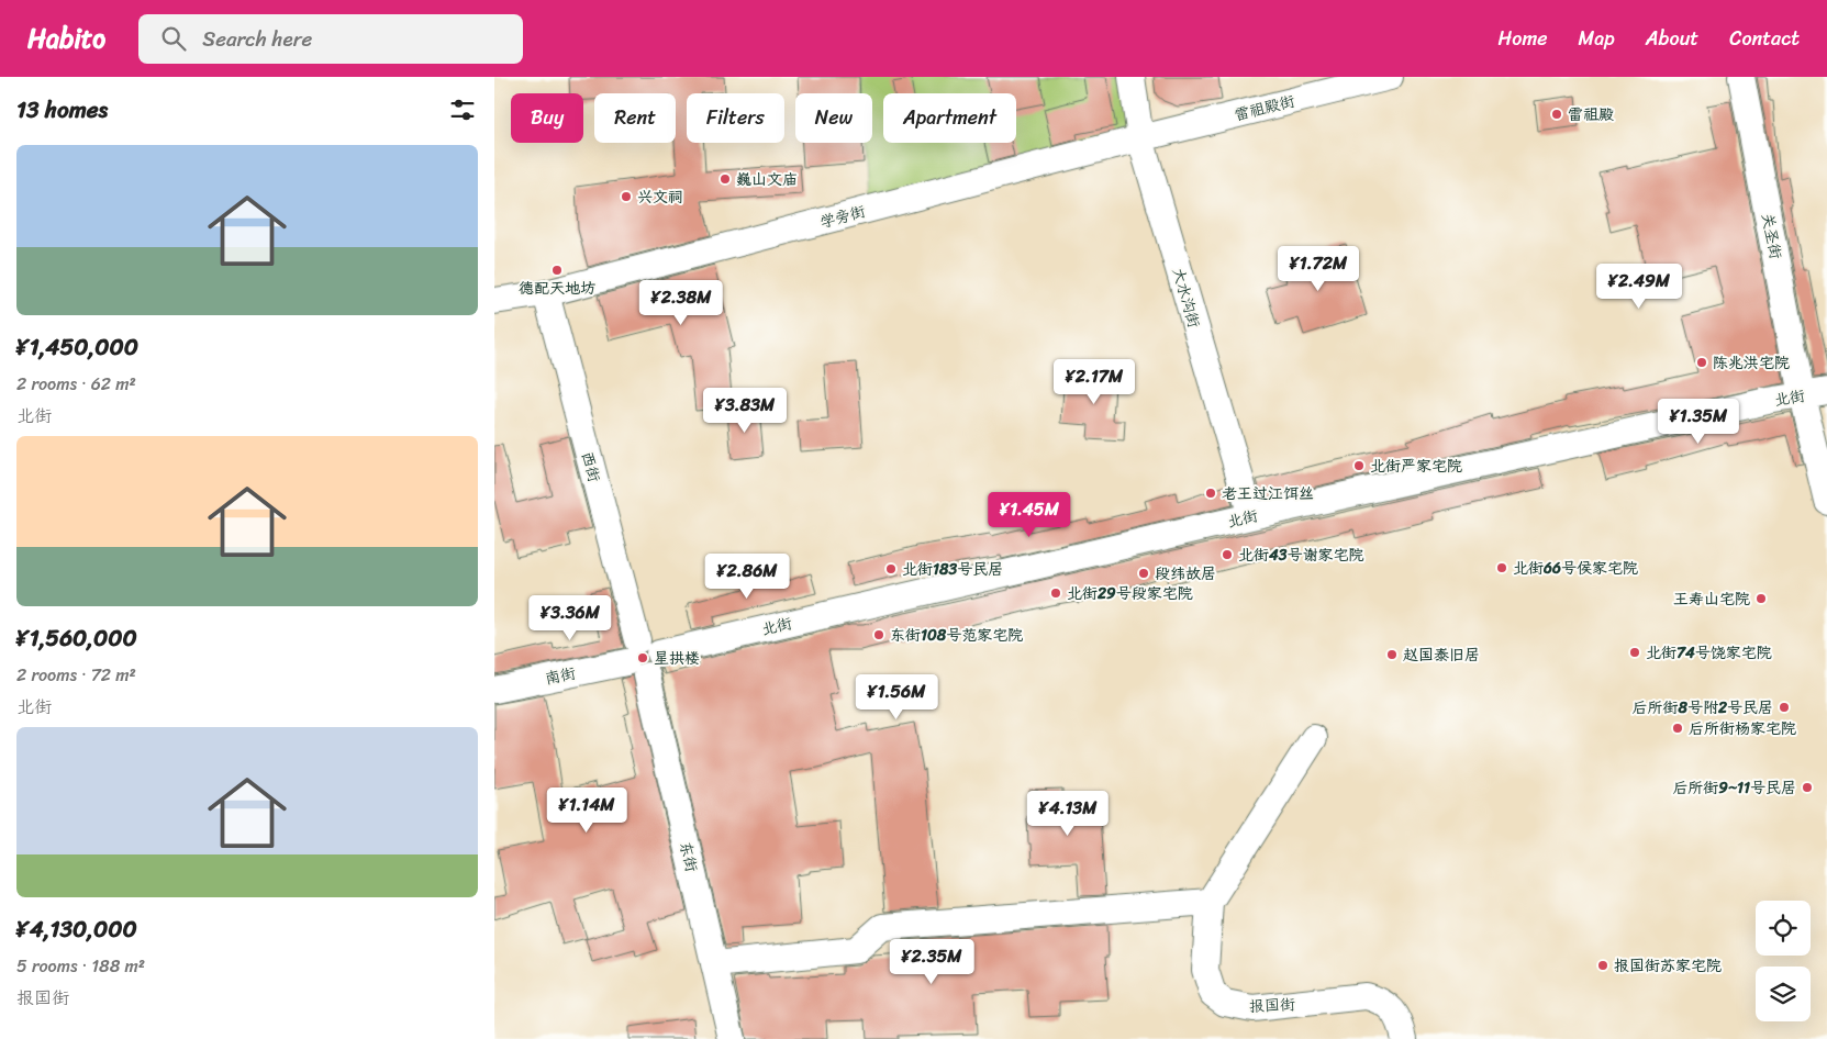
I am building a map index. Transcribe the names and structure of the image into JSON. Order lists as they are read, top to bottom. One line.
{"streets":{"street":["雷祖殿街","学旁街","关圣街","大水沟街","北街","西街","南街","东街","报国街"]},"crossings":[["雷祖殿街","学旁街"],["雷祖殿街","大水沟街"],["学旁街","大水沟街"],["学旁街","西街"],["关圣街","北街"],["大水沟街","北街"],["北街","西街"],["北街","南街"],["北街","东街"],["西街","南街"],["西街","东街"],["南街","东街"]],"places":["雷祖殿","巍山文庙","兴文祠","德配天地坊","陈兆洪宅院","北街严家宅院","老王过江饵丝","北街43号谢家宅院","北街66号侯家宅院","北街183号民居","段纬故居","北街29号段家宅院","王寿山宅院","东街108号范家宅院","北街74号饶家宅院","赵国泰旧居","星拱楼","后所街8号附2号民居","后所街杨家宅院","后所街9~11号民居","报国街苏家宅院"],"page":{"header":"Habito","search":"Search here","nav":["Home","Map","About","Contact"],"heading":"13 homes","chip":["Buy","Rent","Filters","New","Apartment"],"list":[{"name":"¥1,450,000","note":"2 rooms · 62 m² · 北街"},{"name":"¥1,560,000","note":"2 rooms · 72 m² · 北街"},{"name":"¥4,130,000","note":"5 rooms · 188 m² · 报国街"}],"price":["¥1.72M","¥2.49M","¥2.38M","¥2.17M","¥3.83M","¥1.35M","¥1.45M","¥2.86M","¥3.36M","¥1.56M","¥1.14M","¥4.13M","¥2.35M"]}}
